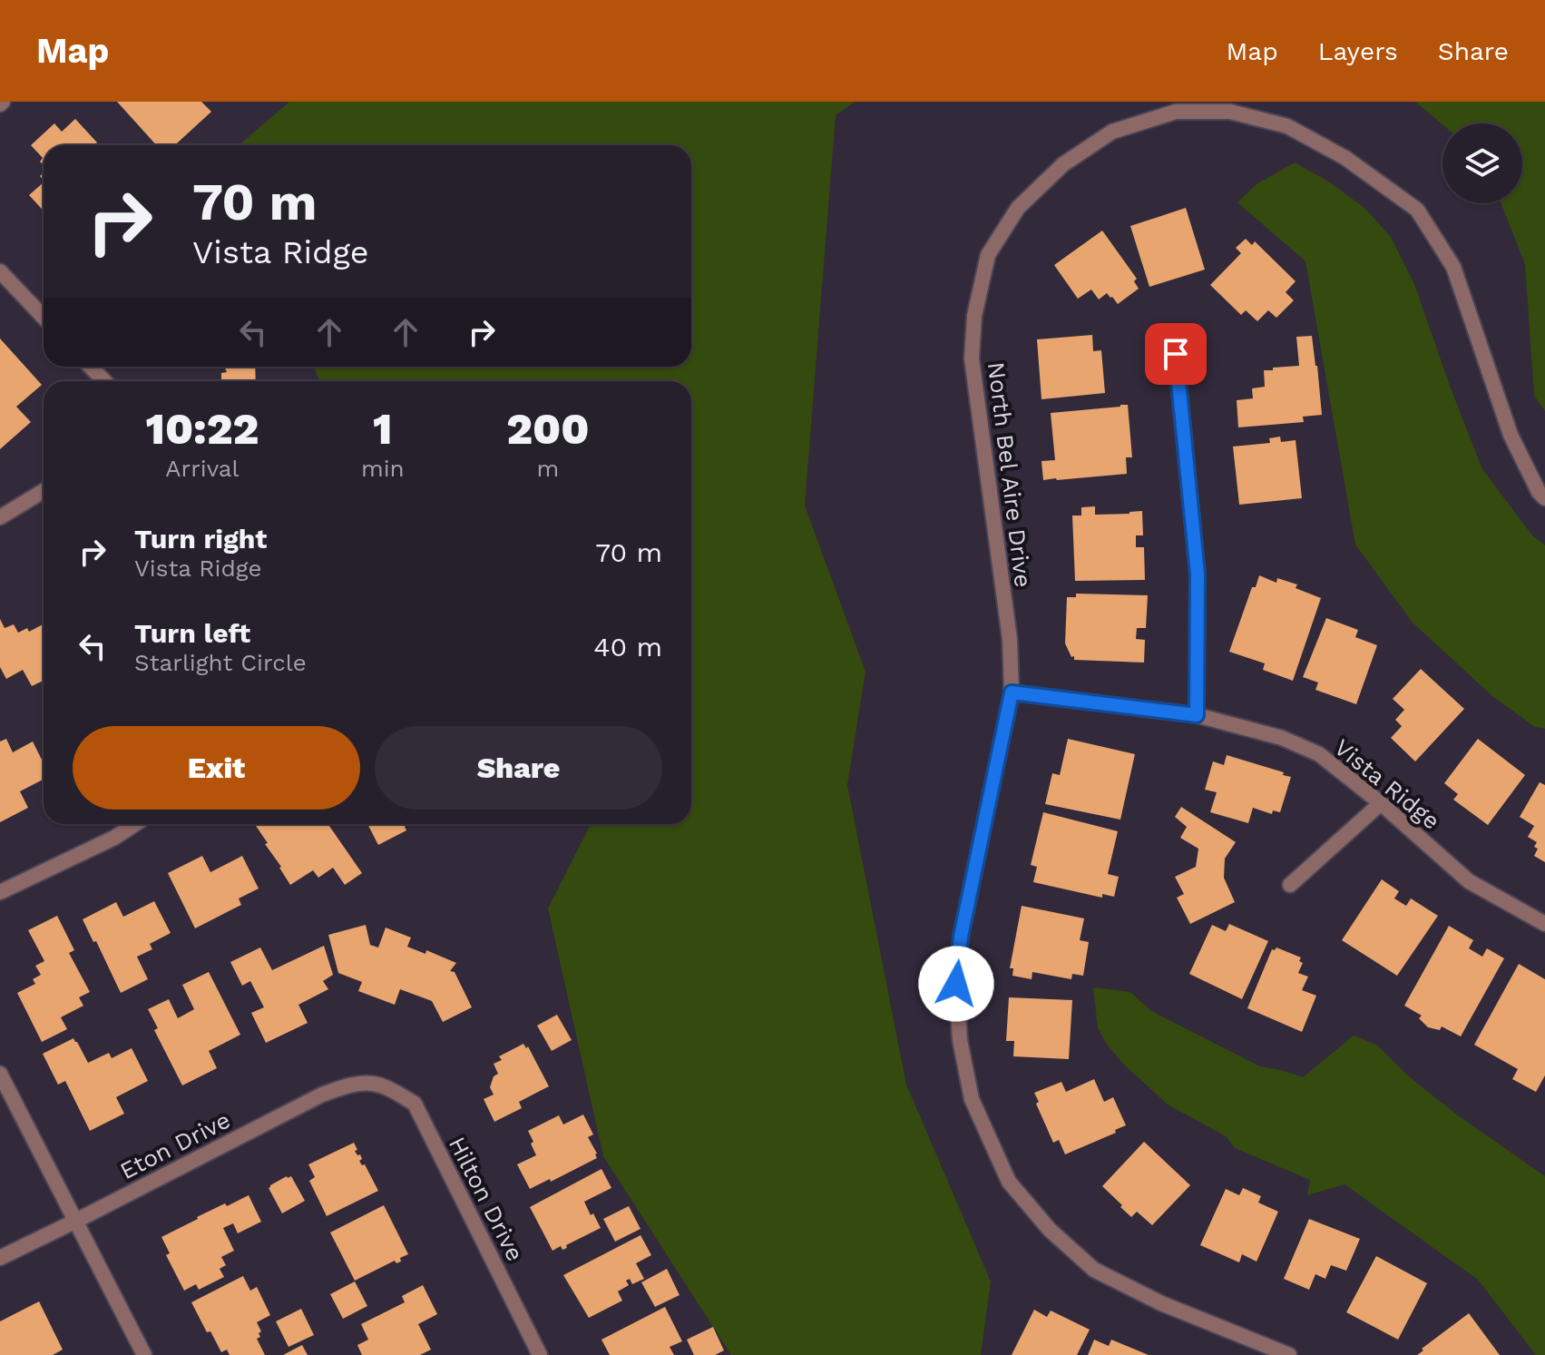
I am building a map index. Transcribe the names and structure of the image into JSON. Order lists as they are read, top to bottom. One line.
{"streets":{"street":["North Bel Aire Drive","Vista Ridge","Eton Drive","Hilton Drive"]},"crossings":[["North Bel Aire Drive","Vista Ridge"],["Eton Drive","Hilton Drive"]],"page":{"header":"Map","nav":["Map","Layers","Share"],"turn":["70 m","Vista Ridge"],"eta":["10:22","Arrival","1","min","200","m"],"list":[{"name":"Turn right","note":"Vista Ridge","value":"70 m"},{"name":"Turn left","note":"Starlight Circle","value":"40 m"}],"buttons":["Exit","Share"]}}
